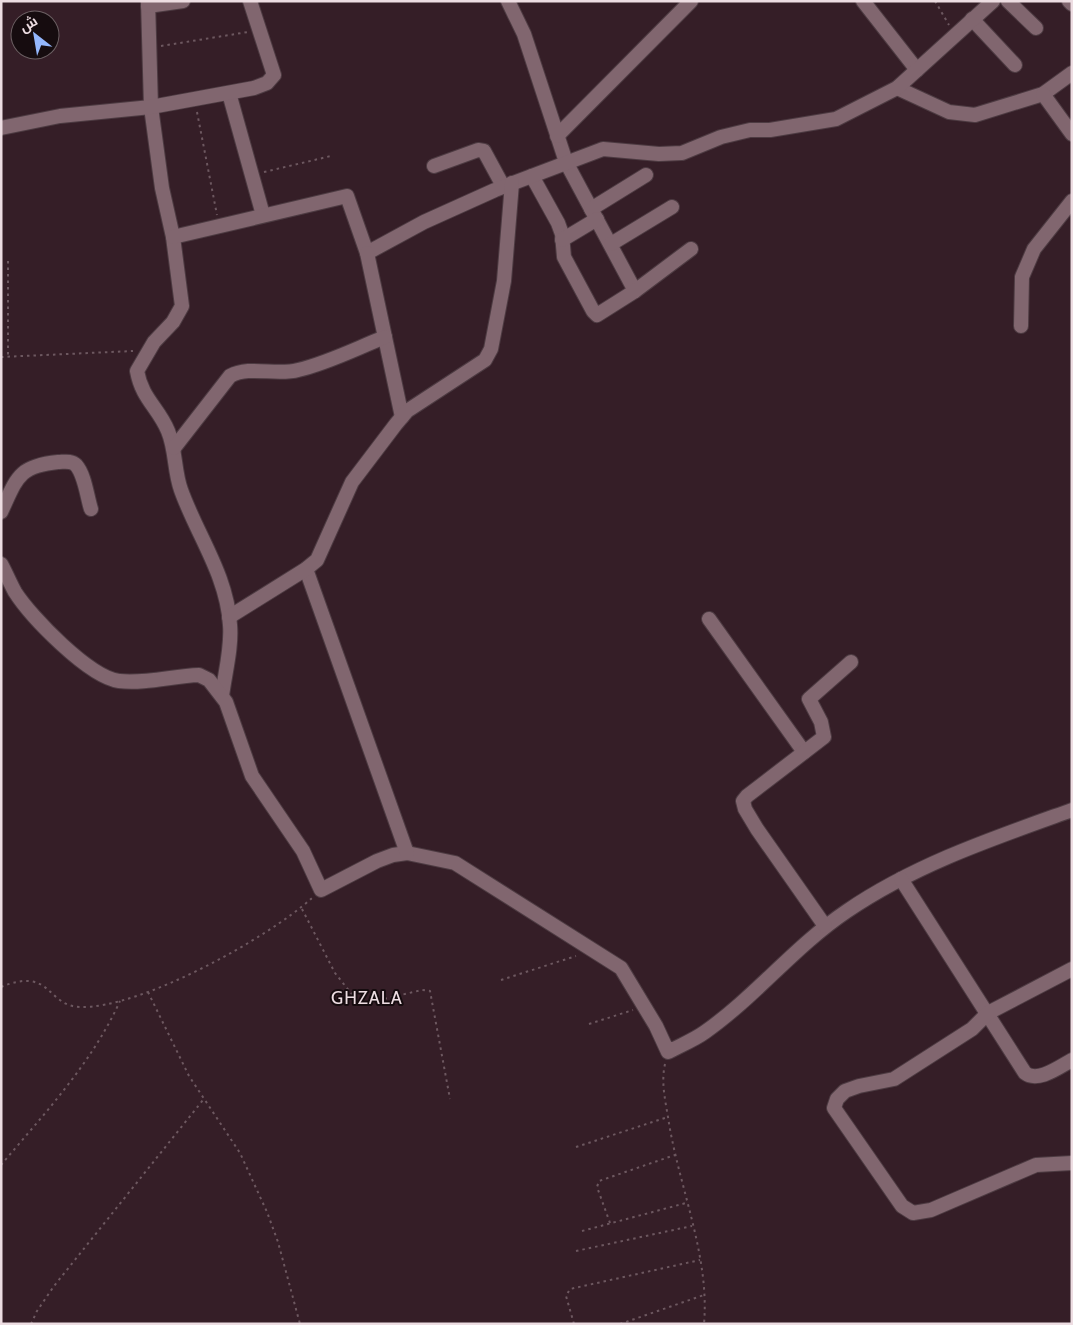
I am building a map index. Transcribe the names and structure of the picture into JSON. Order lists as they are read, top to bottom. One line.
{"districts":["GHZALA"],"north":"top left"}
